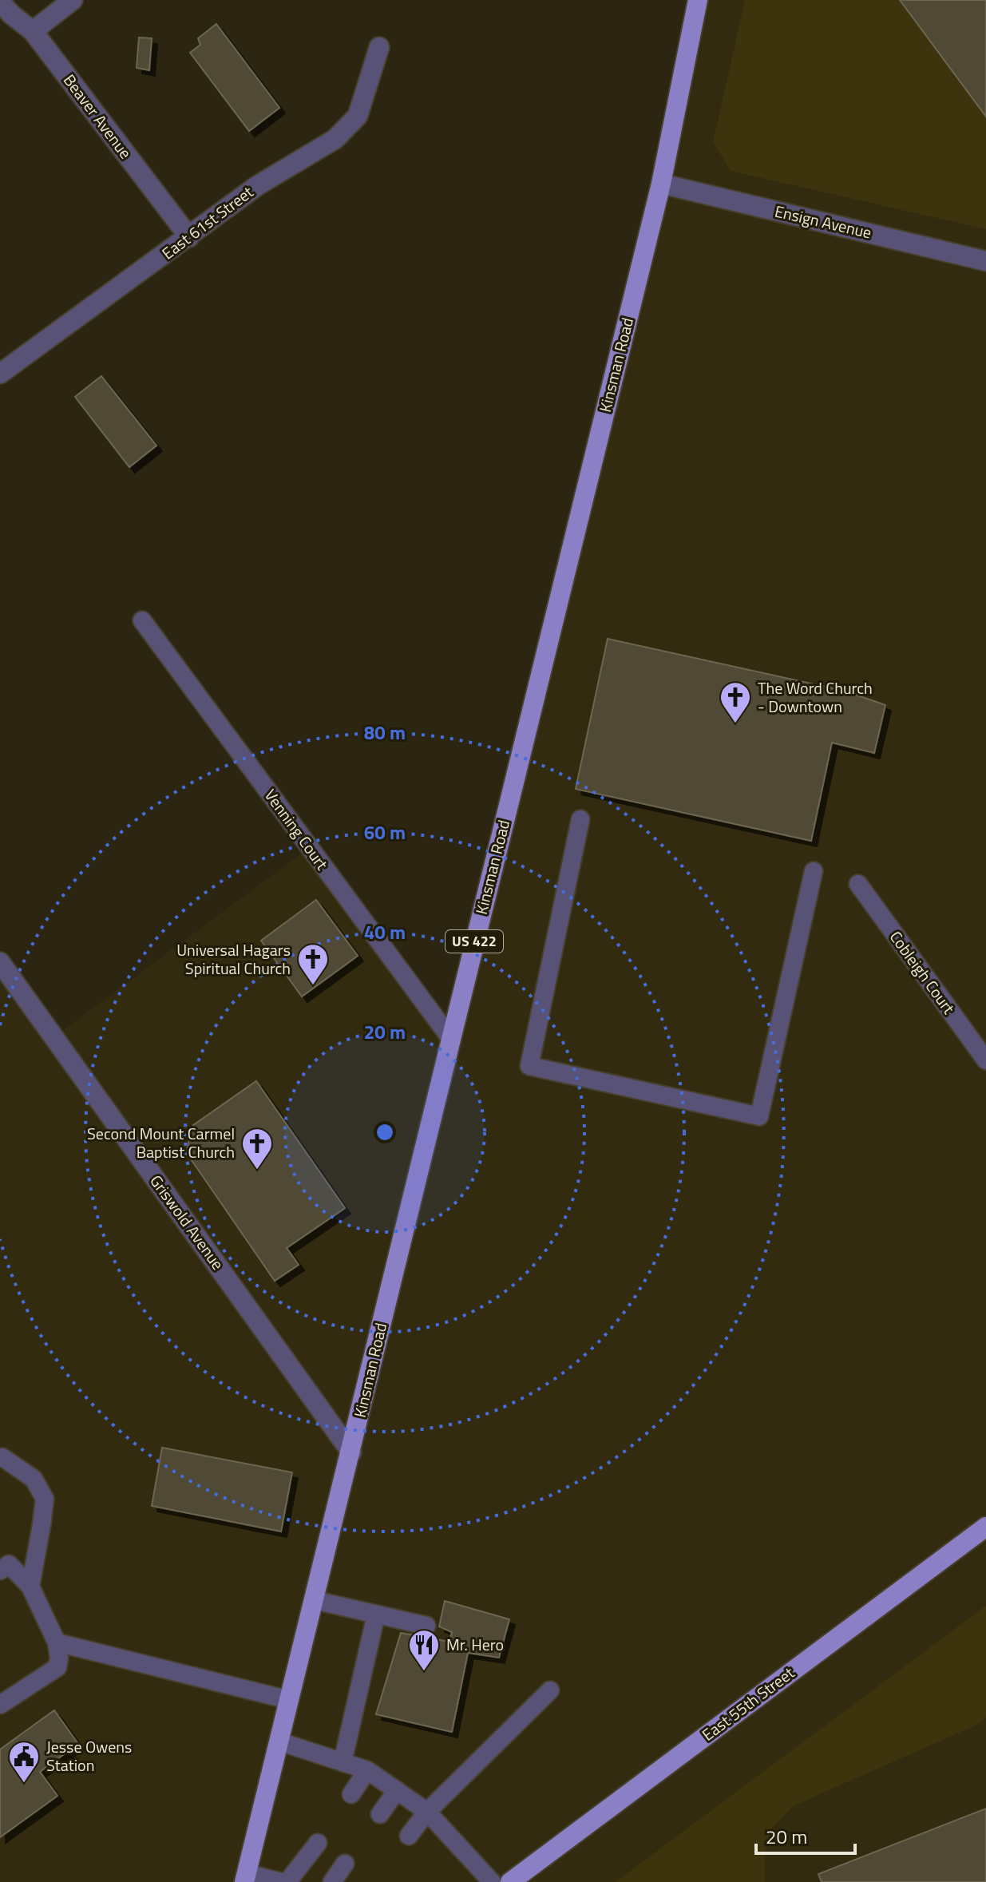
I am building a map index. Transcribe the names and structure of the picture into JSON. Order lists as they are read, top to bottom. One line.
{"streets":{"main road":["Kinsman Road","US 422","East 55th Street"],"street":["Beaver Avenue","Ensign Avenue","East 61st Street","Griswold Avenue"],"lane":["Venning Court","Cobleigh Court"]},"crossings":[["Beaver Avenue","East 61st Street"],["Ensign Avenue","Kinsman Road"],["Kinsman Road","Venning Court"],["Kinsman Road","Griswold Avenue"]],"places":{"church":["The Word Church - Downtown","Universal Hagars Spiritual Church","Second Mount Carmel Baptist Church"],"restaurant":["Mr. Hero"],"public building":["Jesse Owens Station"]},"scale_bar":"20 m","rings":["80 m","60 m","40 m","20 m"]}
